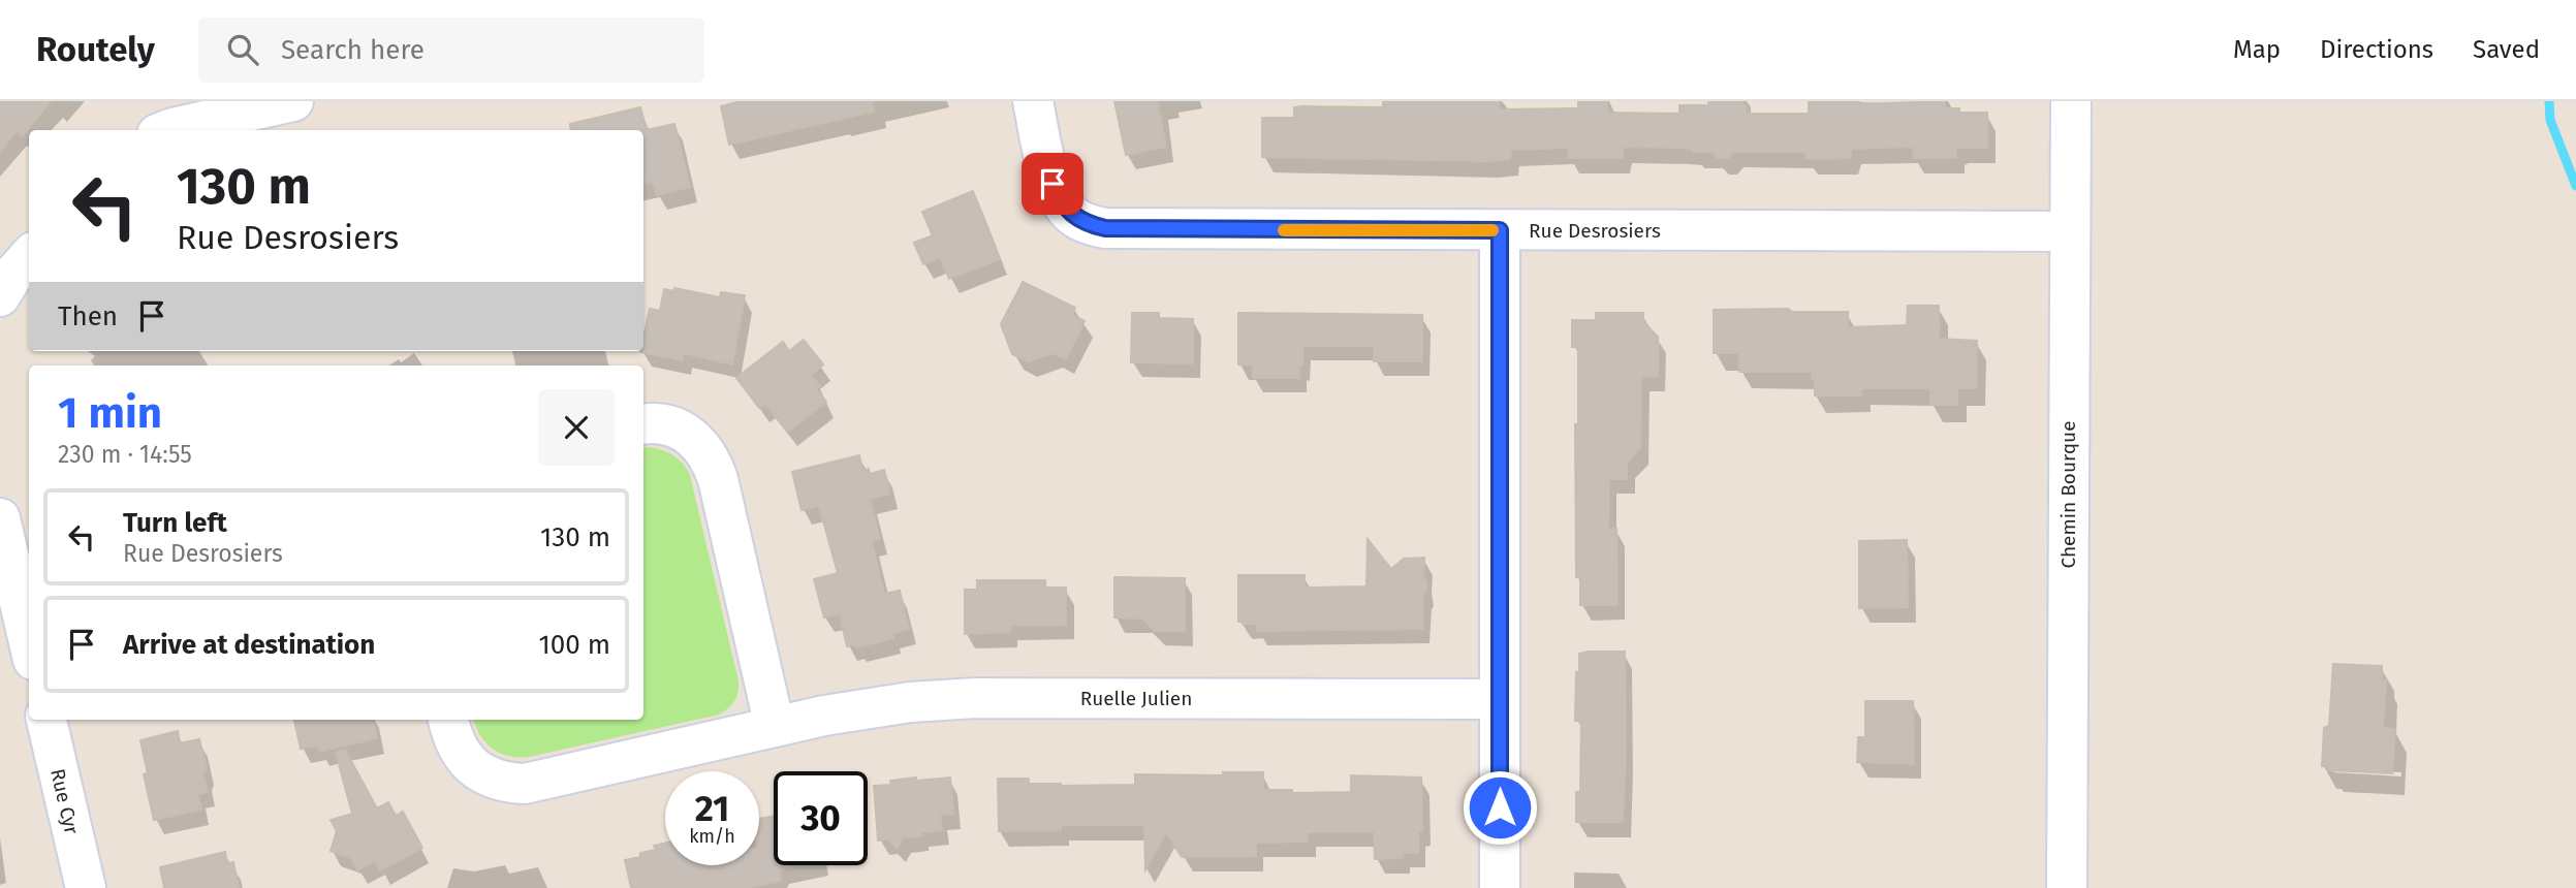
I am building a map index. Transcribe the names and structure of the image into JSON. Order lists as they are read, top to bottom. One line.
{"streets":{"street":["Rue Desrosiers","Chemin Bourque","Ruelle Julien","Rue Cyr"]},"crossings":[["Rue Desrosiers","Chemin Bourque"]],"page":{"header":"Routely","search":"Search here","nav":["Map","Directions","Saved"],"turn":["130 m","Rue Desrosiers"],"then":"Then","heading":["1 min","230 m · 14:55"],"list":[{"name":"Turn left","note":"Rue Desrosiers","value":"130 m"},{"name":"Arrive at destination","value":"100 m"}],"speed":"21 km/h","limit":"30"}}
